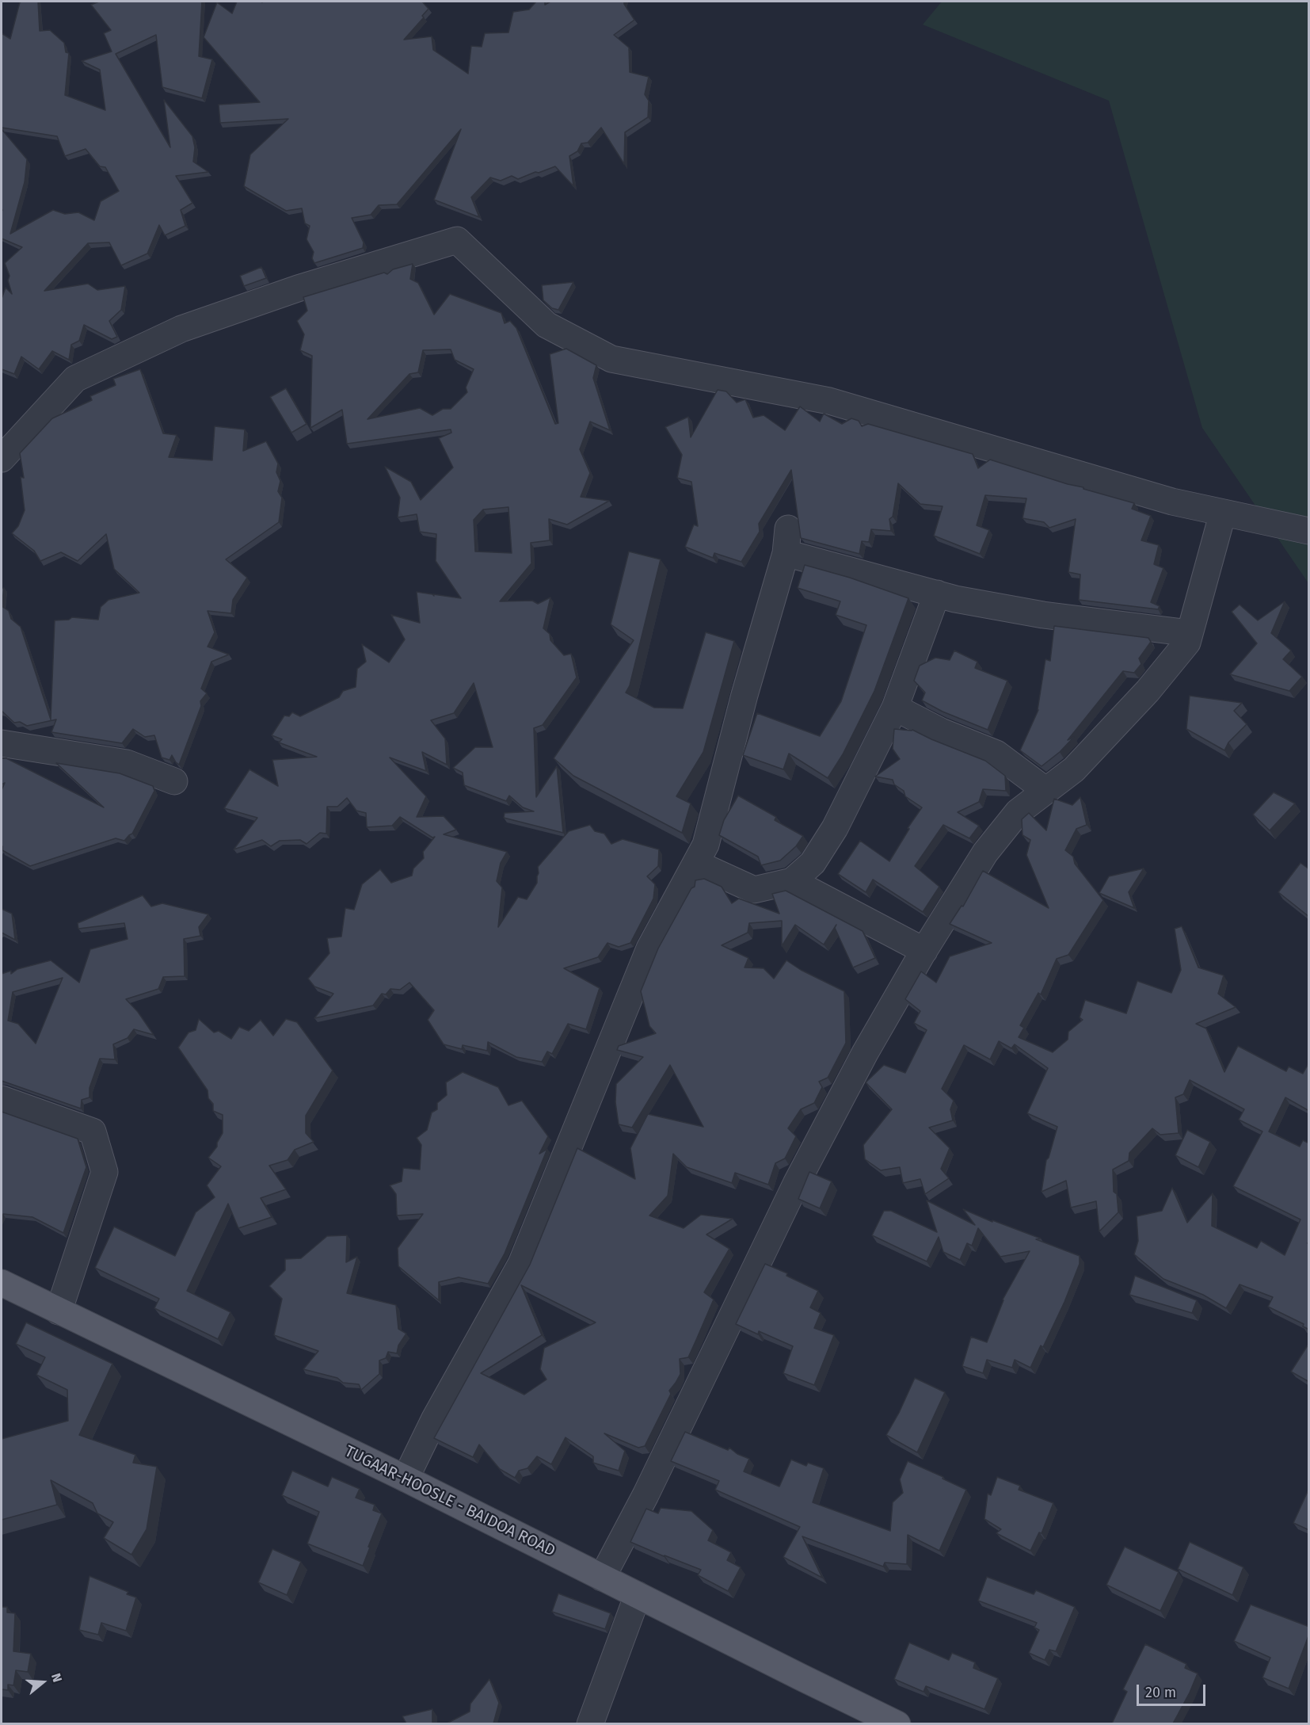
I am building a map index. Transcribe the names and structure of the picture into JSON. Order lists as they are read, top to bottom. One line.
{"streets":{"main road":["TUGAAR-HOOSLE - BAIDOA ROAD"]},"scale_bar":"20 m","north":"right"}
